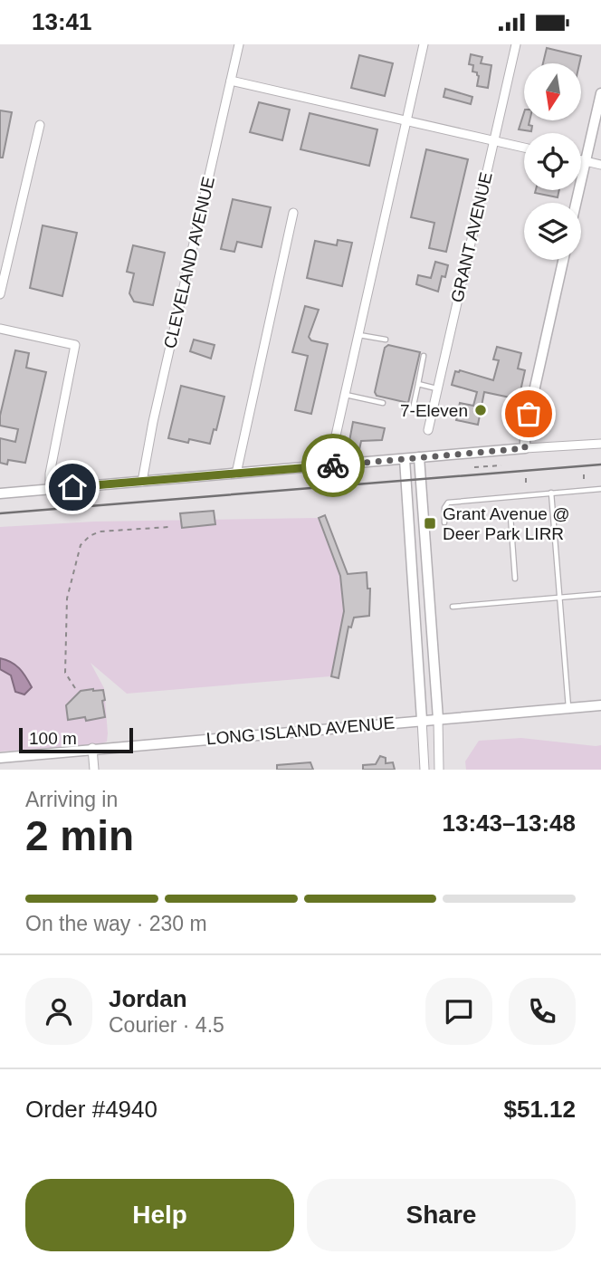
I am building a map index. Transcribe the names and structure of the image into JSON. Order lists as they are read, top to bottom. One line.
{"streets":{"street":["GRANT AVENUE","CLEVELAND AVENUE","LONG ISLAND AVENUE"]},"places":{"other":["7-Eleven"],"transit":["Grant Avenue @ Deer Park LIRR"]},"scale_bar":"100 m","north":"bottom","page":{"status":"13:41","scale":"100 m","heading":["2 min","Arriving in","13:43–13:48"],"panel":["Jordan","Courier · 4.5","Order #4940","$51.12"],"bar":"On the way · 230 m","buttons":["Help","Share"]}}
